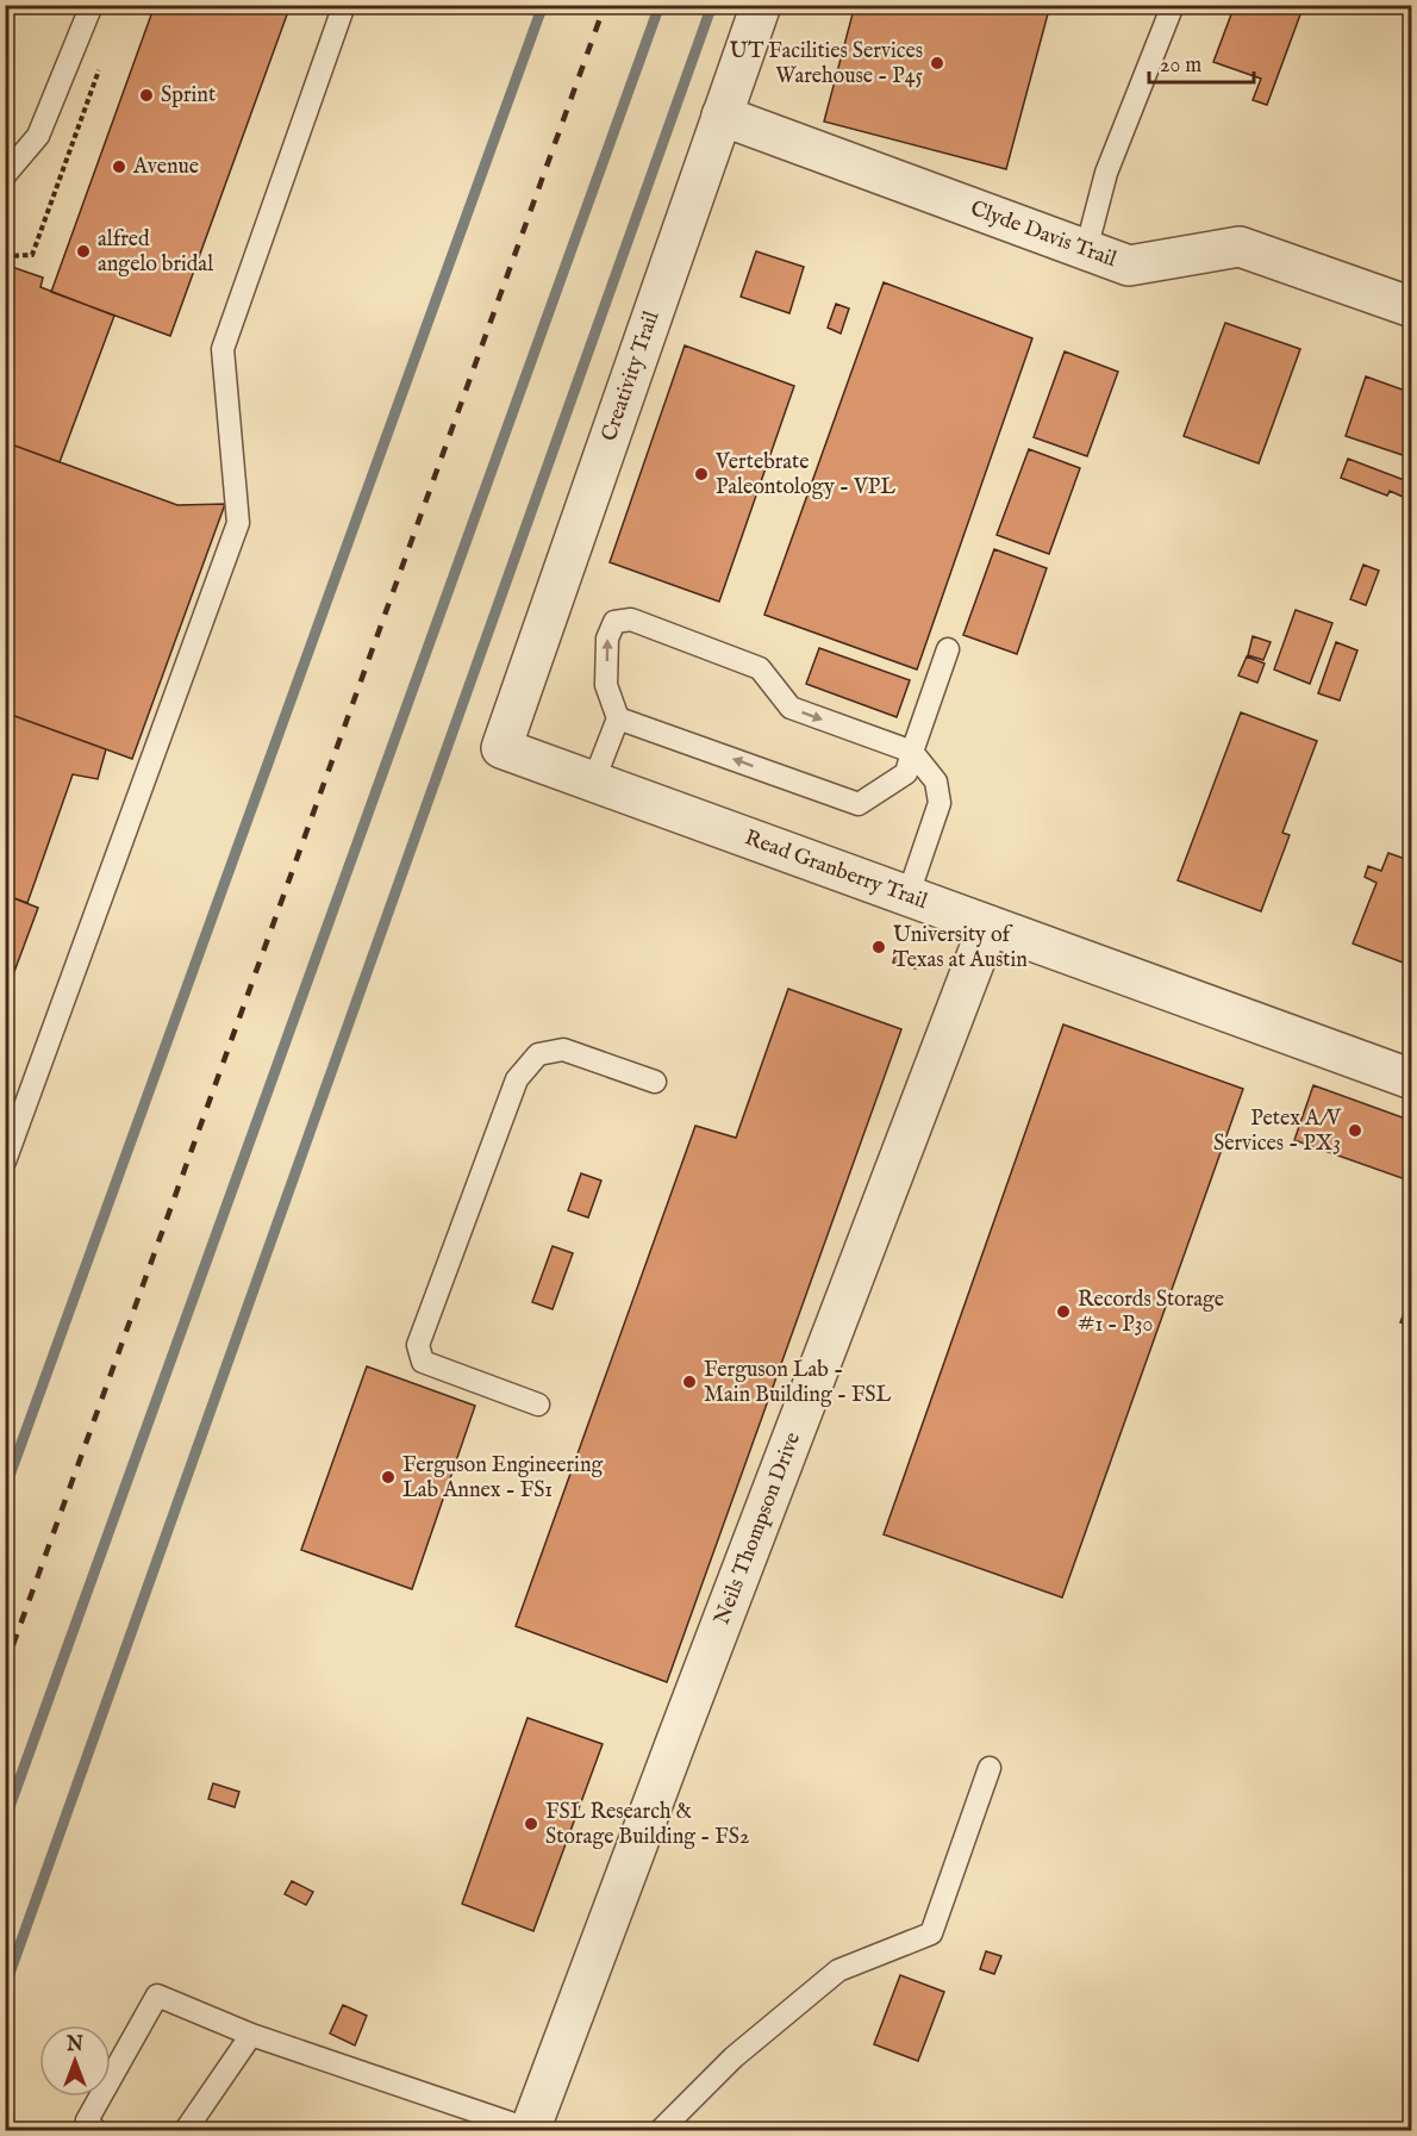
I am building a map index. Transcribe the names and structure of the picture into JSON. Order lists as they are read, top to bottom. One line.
{"streets":{"street":["Clyde Davis Trail","Creativity Trail","Read Granberry Trail","Neils Thompson Drive"]},"crossings":[["Clyde Davis Trail","Creativity Trail"],["Creativity Trail","Read Granberry Trail"],["Read Granberry Trail","Neils Thompson Drive"]],"places":["UT Facilities Services Warehouse - P45","Sprint","Avenue","alfred angelo bridal","Vertebrate Paleontology - VPL","University of Texas at Austin","Petex A/V Services - PX3","Records Storage #1 - P30","Ferguson Lab - Main Building - FSL","Ferguson Engineering Lab Annex - FS1","FSL Research & Storage Building - FS2"],"scale_bar":"20 m","north":"top"}
